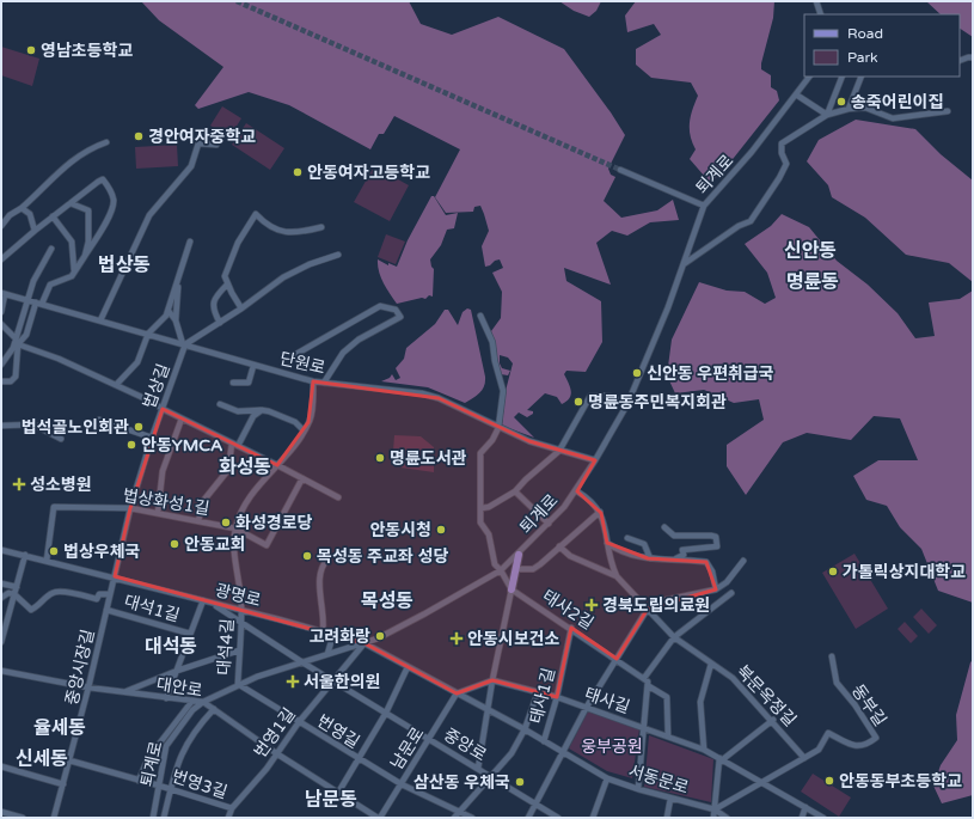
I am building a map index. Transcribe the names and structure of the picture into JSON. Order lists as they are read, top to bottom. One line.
{"streets":{"street":["퇴계로","단원로","법상길","법상화성1길","광명로","대석1길","태사2길","대석4길","중앙시장길","대안로","태사1길","북문옥정길","태사길","동부길","번영길","번영1길","중앙로","남문로","서동문로","번영3길"]},"crossings":[["퇴계로","단원로"],["퇴계로","광명로"],["퇴계로","대석4길"],["퇴계로","대안로"],["퇴계로","번영길"],["퇴계로","번영1길"],["퇴계로","중앙로"],["퇴계로","번영3길"],["단원로","법상길"],["법상길","법상화성1길"],["법상길","광명로"],["법상길","중앙시장길"],["법상화성1길","광명로"],["법상화성1길","대석4길"],["광명로","대석4길"],["광명로","중앙시장길"],["광명로","번영1길"],["광명로","중앙로"],["광명로","남문로"],["광명로","서동문로"],["대석1길","중앙시장길"],["태사2길","태사1길"],["태사2길","태사길"],["대석4길","번영길"],["대석4길","중앙로"],["중앙시장길","대안로"],["중앙시장길","번영3길"],["대안로","번영1길"],["대안로","남문로"],["태사1길","태사길"],["태사1길","서동문로"],["북문옥정길","동부길"],["번영길","번영1길"],["번영길","남문로"],["번영1길","중앙로"],["번영1길","번영3길"],["중앙로","남문로"],["남문로","서동문로"]],"districts":["신안동","법상동","명륜동","화성동","목성동","대석동","율세동","신세동","남문동"],"parks":["웅부공원"],"places":{"other":["영남초등학교","송죽어린이집","경안여자중학교","안동여자고등학교","신안동 우편취급국","명륜동주민복지회관","법석골노인회관","안동YMCA","명륜도서관","화성경로당","안동시청","안동교회","법상우체국","목성동 주교좌 성당","가톨릭상지대학교","고려화랑","안동동부초등학교","삼산동 우체국"],"health":["성소병원","경북도립의료원","안동시보건소","서울한의원"]},"legend":["Road","Park"]}
